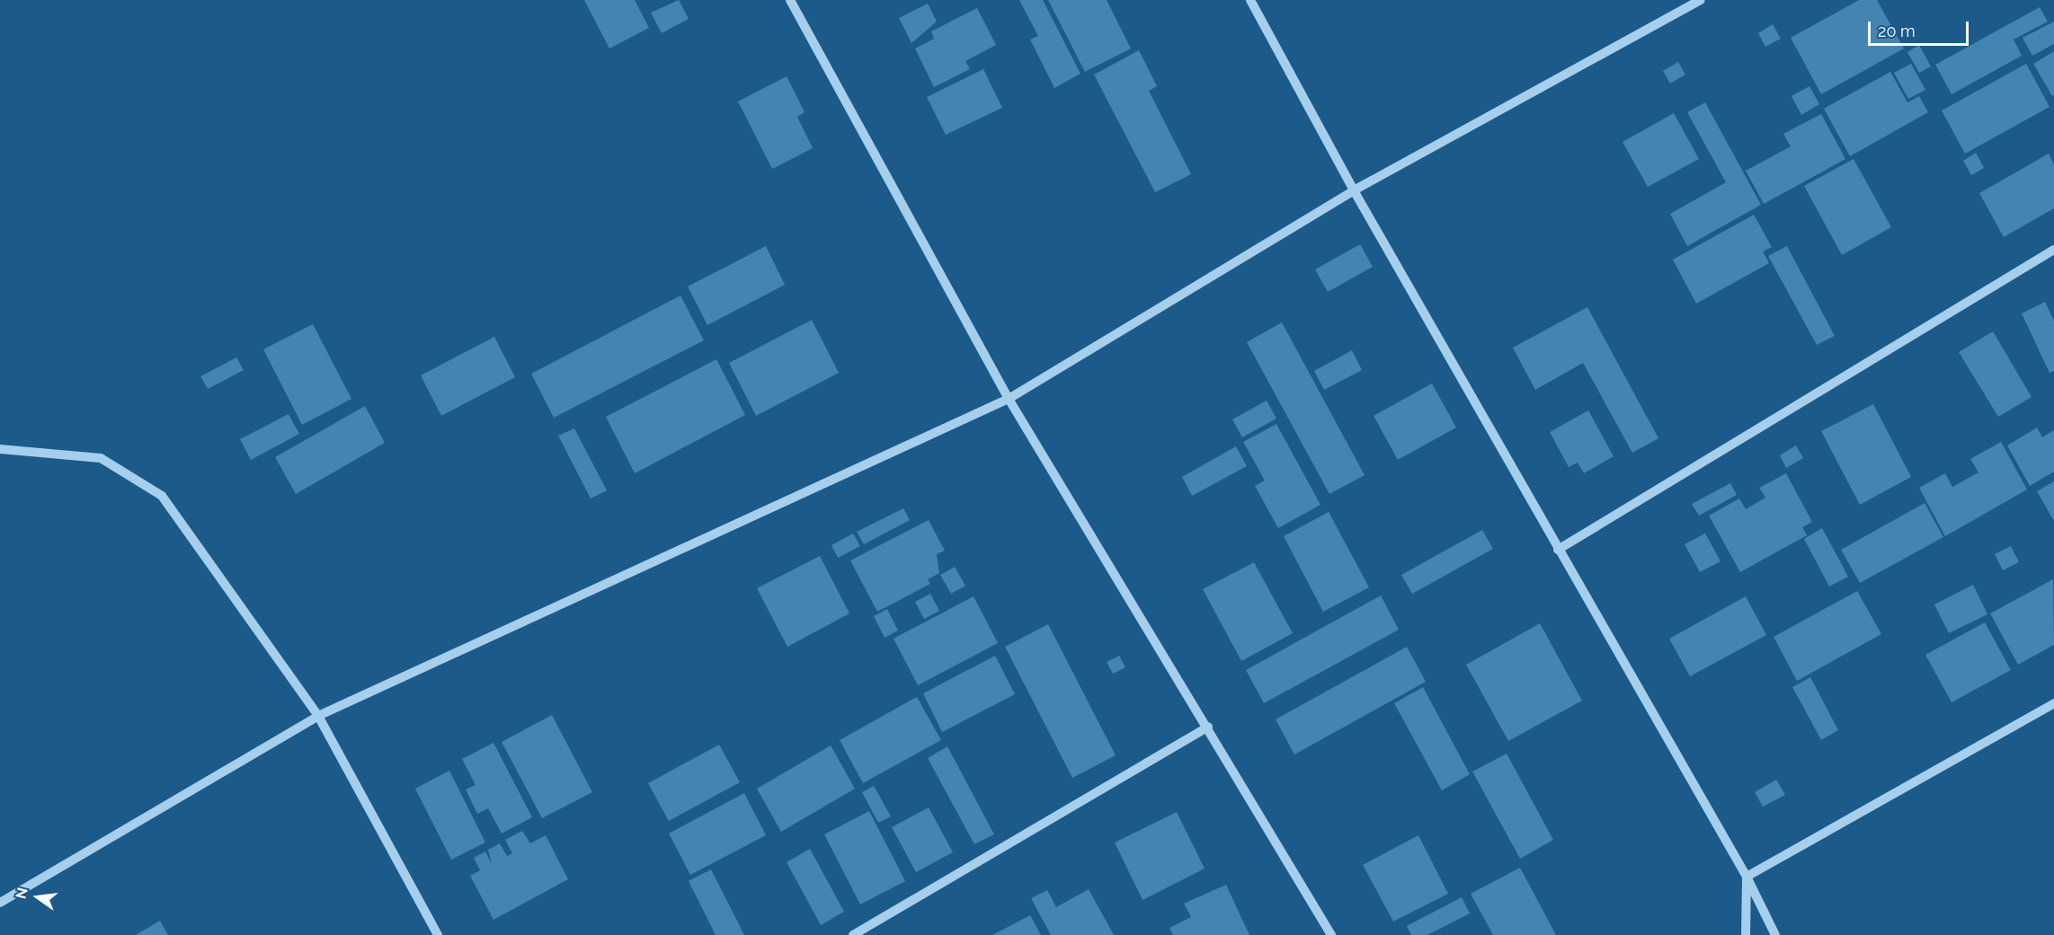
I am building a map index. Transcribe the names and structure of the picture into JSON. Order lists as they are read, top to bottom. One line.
{"scale_bar":"20 m","north":"left"}
